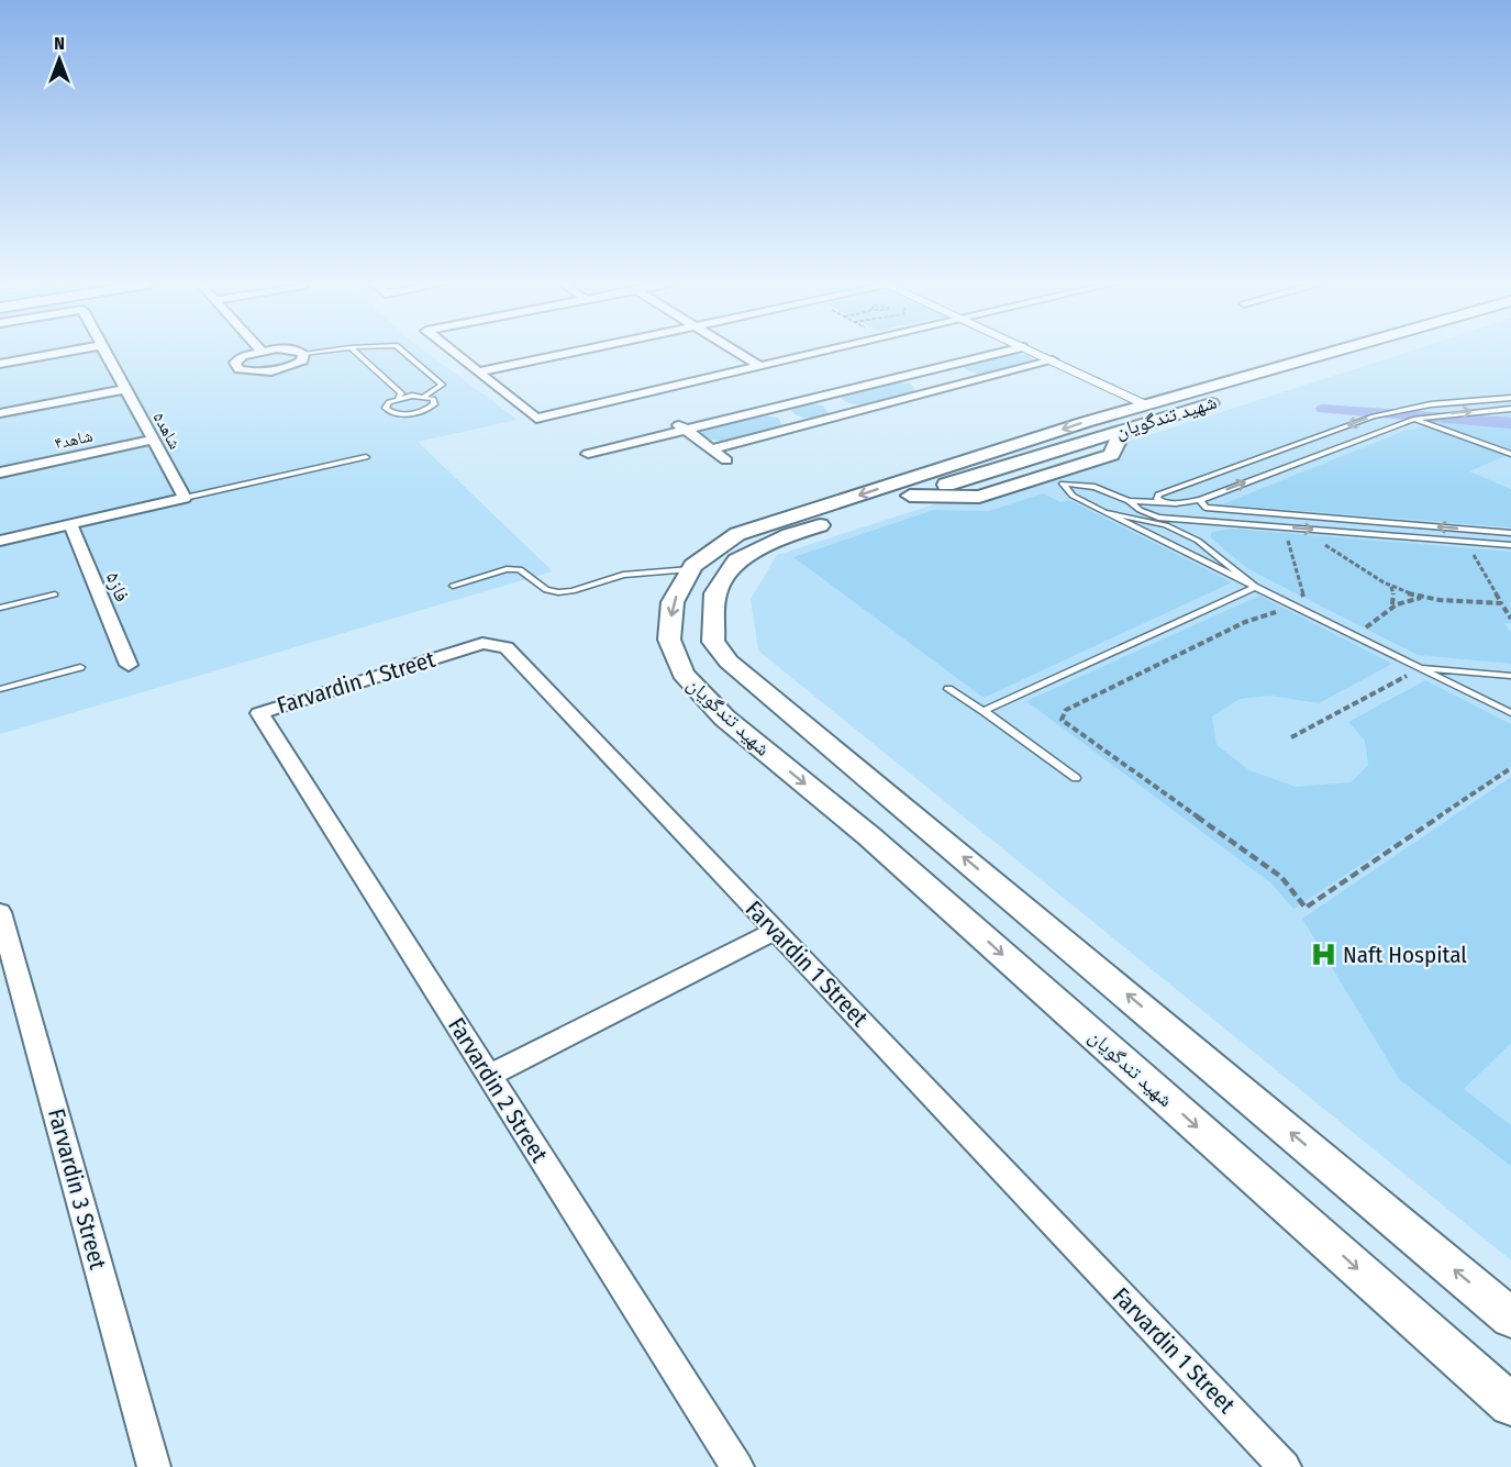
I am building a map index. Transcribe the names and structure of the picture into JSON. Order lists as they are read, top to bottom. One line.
{"streets":{"main road":["شهید تندگویان"],"street":["شاهد۵","شاهد۴","فاز۵","Farvardin 1 Street","Farvardin 2 Street","Farvardin 3 Street"]},"crossings":[["شاهد۵","شاهد۴"],["Farvardin 1 Street","Farvardin 2 Street"]],"places":{"hospital":["Naft Hospital"]},"north":"top"}
